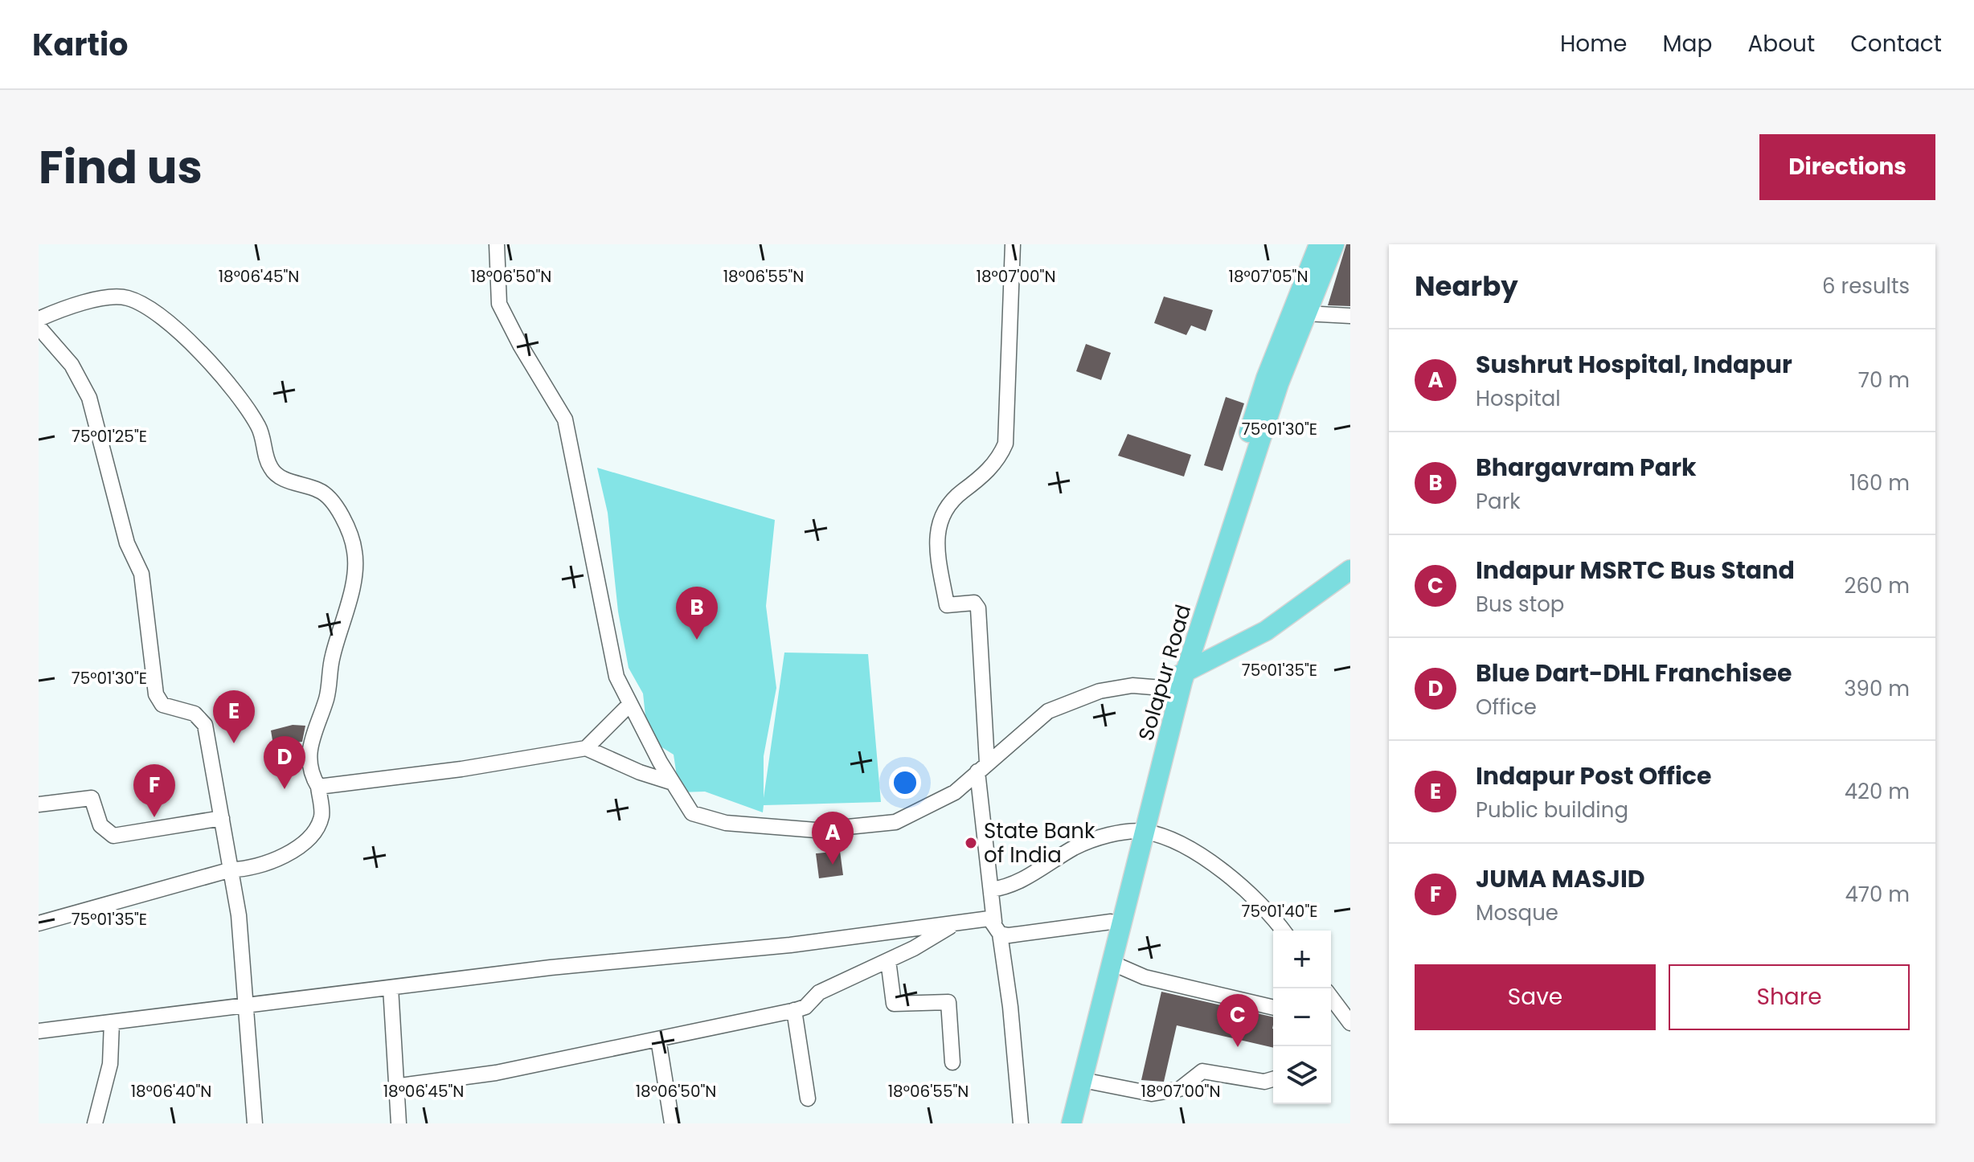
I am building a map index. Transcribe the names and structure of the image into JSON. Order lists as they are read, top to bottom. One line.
{"streets":{"main road":["Solapur Road"]},"places":["State Bank of India"],"page":{"header":"Kartio","nav":["Home","Map","About","Contact"],"title":"Find us","buttons":["Directions",["Save","Share"]],"heading":["Nearby","6 results"],"list":[{"mark":"A","name":"Sushrut Hospital, Indapur","note":"Hospital","value":"70 m"},{"mark":"B","name":"Bhargavram Park","note":"Park","value":"160 m"},{"mark":"C","name":"Indapur MSRTC Bus Stand","note":"Bus stop","value":"260 m"},{"mark":"D","name":"Blue Dart-DHL Franchisee","note":"Office","value":"390 m"},{"mark":"E","name":"Indapur Post Office","note":"Public building","value":"420 m"},{"mark":"F","name":"JUMA MASJID","note":"Mosque","value":"470 m"}],"pins":["B","E","D","F","A","C"],"map_buttons":["+","−"]},"coordinates":["18°06'45\"N","18°06'50\"N","18°06'55\"N","18°07'00\"N","18°07'05\"N","75°01'30\"E","75°01'25\"E","75°01'35\"E","75°01'40\"E","18°06'40\"N"]}
